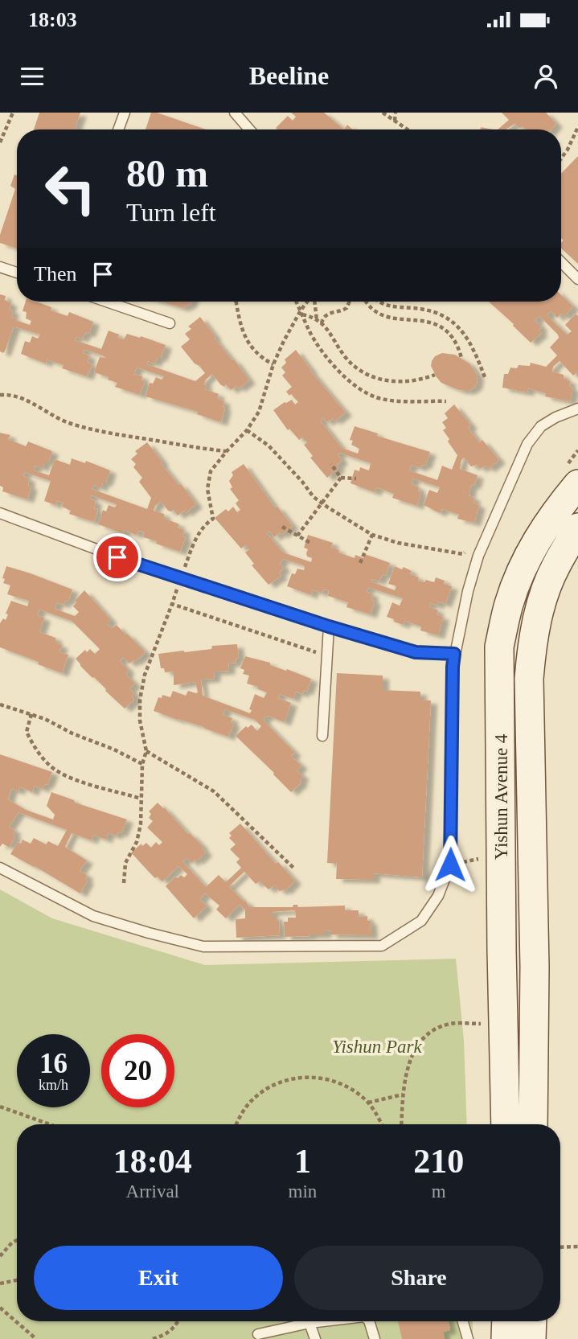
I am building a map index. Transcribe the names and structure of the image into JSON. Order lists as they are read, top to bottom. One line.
{"streets":{"street":["Yishun Avenue 4"]},"parks":["Yishun Park"],"page":{"status":"18:03","header":"Beeline","turn":["80 m","Turn left"],"then":"Then","speed":"16 km/h","limit":"20","eta":["18:04","Arrival","1","min","210","m"],"buttons":["Exit","Share"]}}
